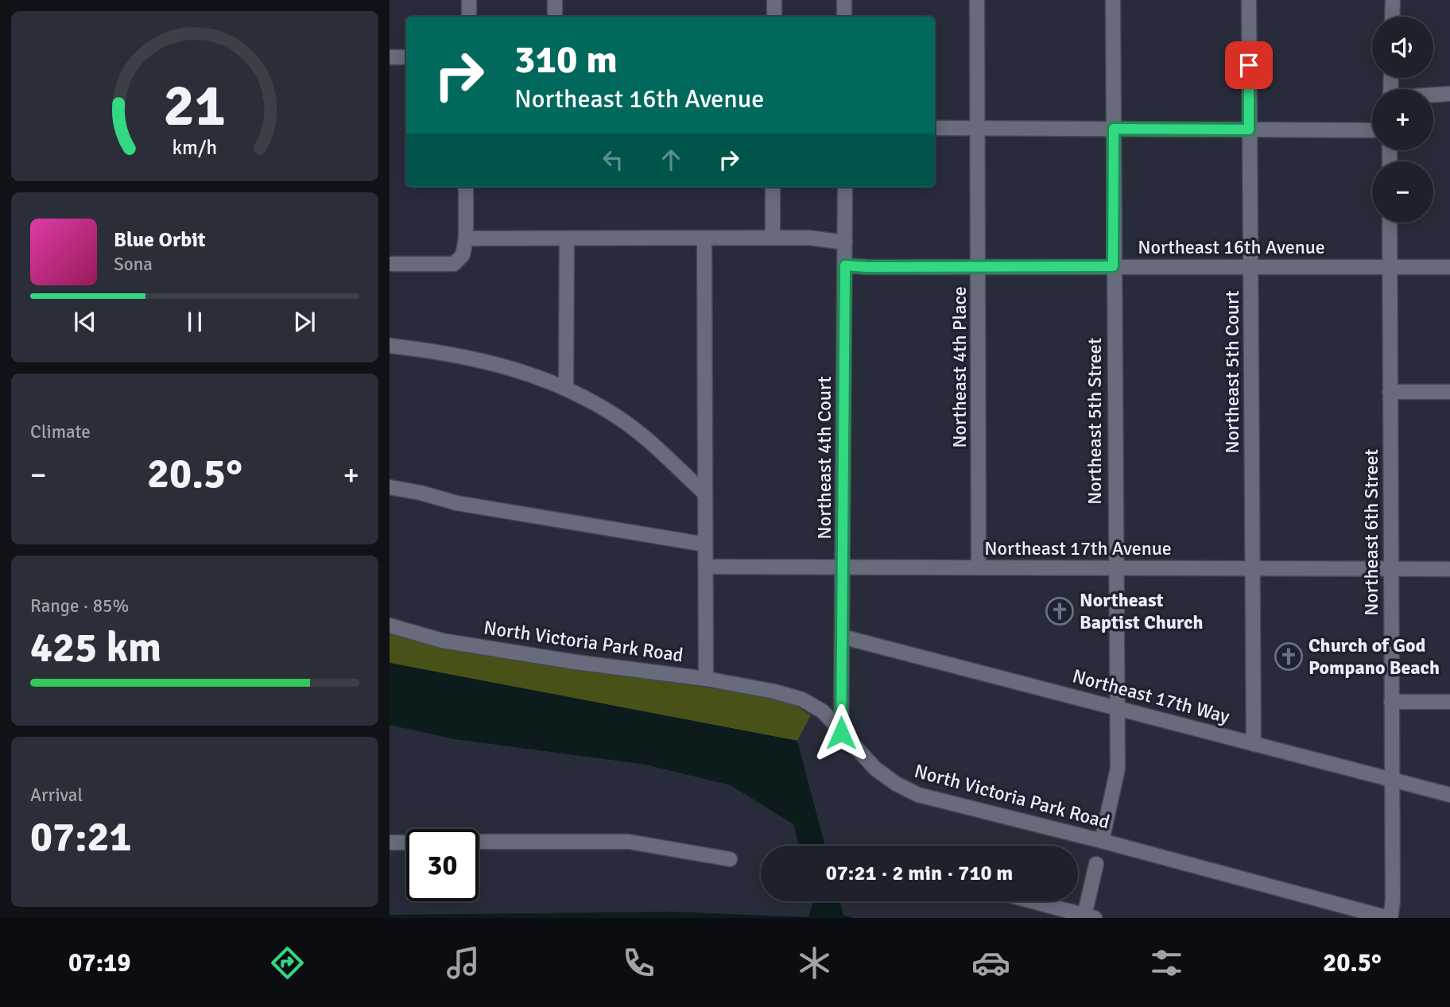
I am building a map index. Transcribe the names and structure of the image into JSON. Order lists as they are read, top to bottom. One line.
{"streets":{"street":["Northeast 16th Avenue","Northeast 4th Place","Northeast 5th Court","Northeast 5th Street","Northeast 4th Court","Northeast 6th Street","Northeast 17th Avenue","North Victoria Park Road","Northeast 17th Way"]},"crossings":[["Northeast 16th Avenue","Northeast 4th Place"],["Northeast 16th Avenue","Northeast 5th Court"],["Northeast 16th Avenue","Northeast 5th Street"],["Northeast 16th Avenue","Northeast 4th Court"],["Northeast 16th Avenue","Northeast 6th Street"],["Northeast 4th Place","Northeast 17th Avenue"],["Northeast 5th Court","Northeast 17th Avenue"],["Northeast 5th Court","Northeast 17th Way"],["Northeast 5th Street","Northeast 17th Avenue"],["Northeast 5th Street","North Victoria Park Road"],["Northeast 5th Street","Northeast 17th Way"],["Northeast 4th Court","Northeast 17th Avenue"],["Northeast 4th Court","North Victoria Park Road"],["Northeast 4th Court","Northeast 17th Way"],["Northeast 6th Street","Northeast 17th Avenue"],["Northeast 6th Street","North Victoria Park Road"],["Northeast 6th Street","Northeast 17th Way"]],"places":{"church":["Northeast Baptist Church","Church of God Pompano Beach"]},"page":{"map_buttons":["+","−"],"turn":["310 m","Northeast 16th Avenue"],"song":["Blue Orbit","Sona"],"tile":["Climate",["Range · 85%","425 km"],["Arrival","07:21"]],"heat":["−","20.5°","+"],"limit":"30","trip":"07:21 · 2 min · 710 m","tabs":["07:19","20.5°"],"gauge":["21","km/h"]}}
